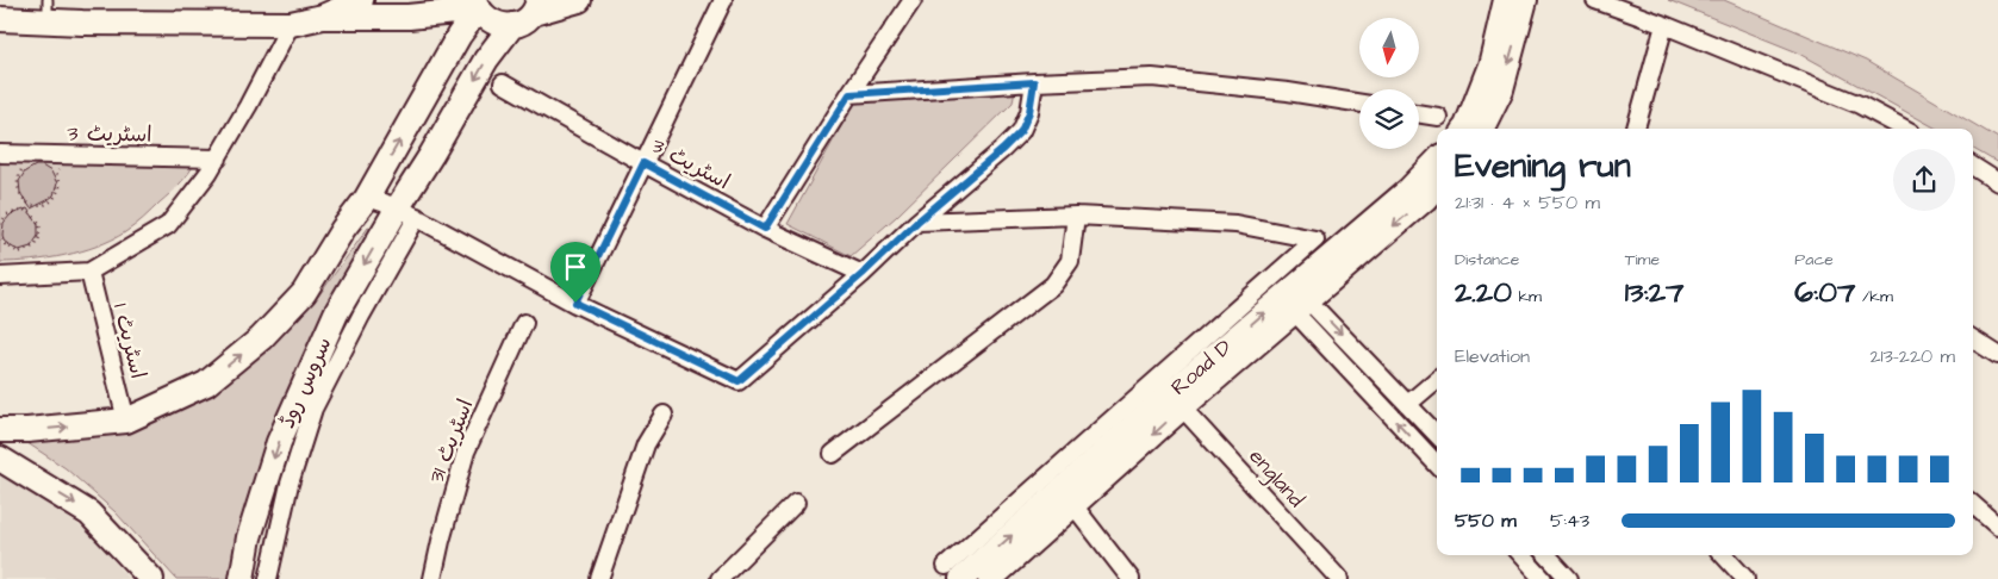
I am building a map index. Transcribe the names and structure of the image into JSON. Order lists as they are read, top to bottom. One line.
{"streets":{"street":["اسٹریٹ 3","اسٹریٹ 1","Road D","سروس روڈ","اسٹریٹ 31","england"]},"crossings":[["Road D","england"]],"north":"bottom","page":{"heading":["Evening run","21:31 · 4 × 550 m"],"stats":[["Distance","2.20 km"],["Time","13:27"],["Pace","6:07 /km"]],"chart":["Elevation","213–220 m"],"list":[{"name":"550 m","note":"5:43"}]}}
